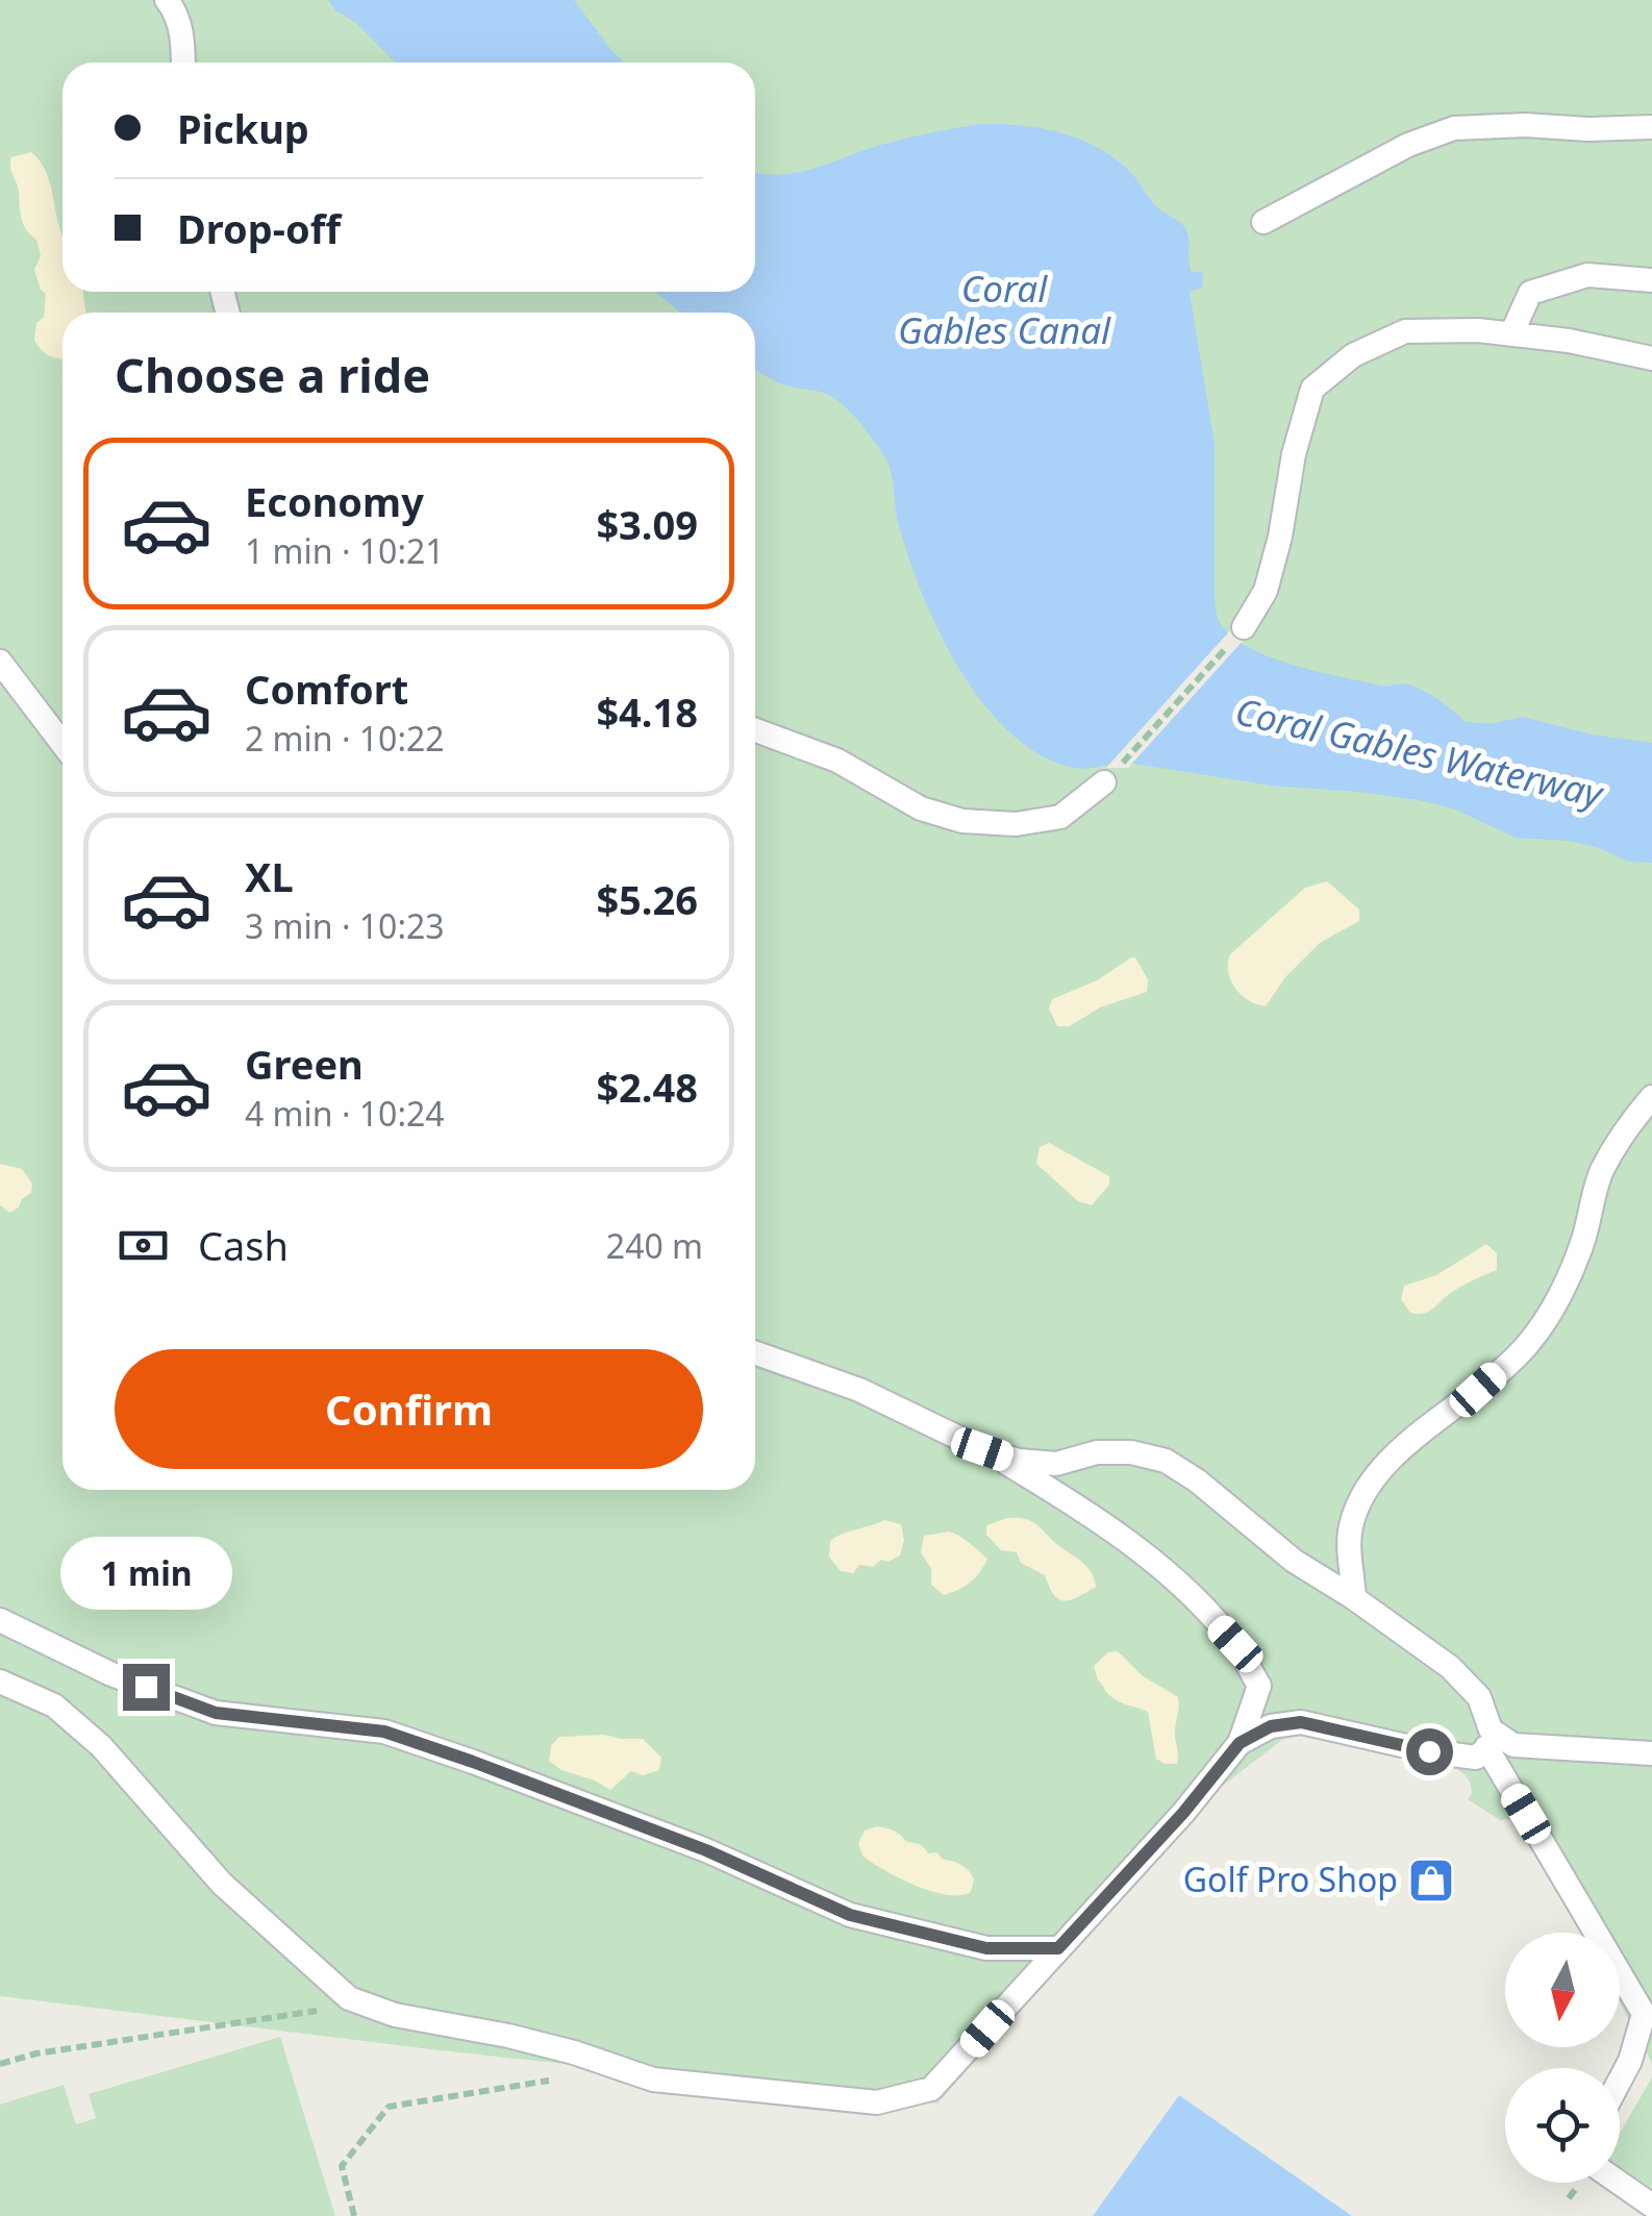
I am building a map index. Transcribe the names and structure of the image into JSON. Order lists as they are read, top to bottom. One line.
{"water":["Coral Gables Canal","Coral Gables Waterway"],"places":{"shop":["Golf Pro Shop"]},"north":"bottom","page":{"banner":["Pickup","Drop-off"],"heading":"Choose a ride","list":[{"name":"Economy","note":"1 min · 10:21","value":"$3.09"},{"name":"Comfort","note":"2 min · 10:22","value":"$4.18"},{"name":"XL","note":"3 min · 10:23","value":"$5.26"},{"name":"Green","note":"4 min · 10:24","value":"$2.48"}],"pay":["Cash","240 m"],"buttons":"Confirm","bubble":"1 min"}}
